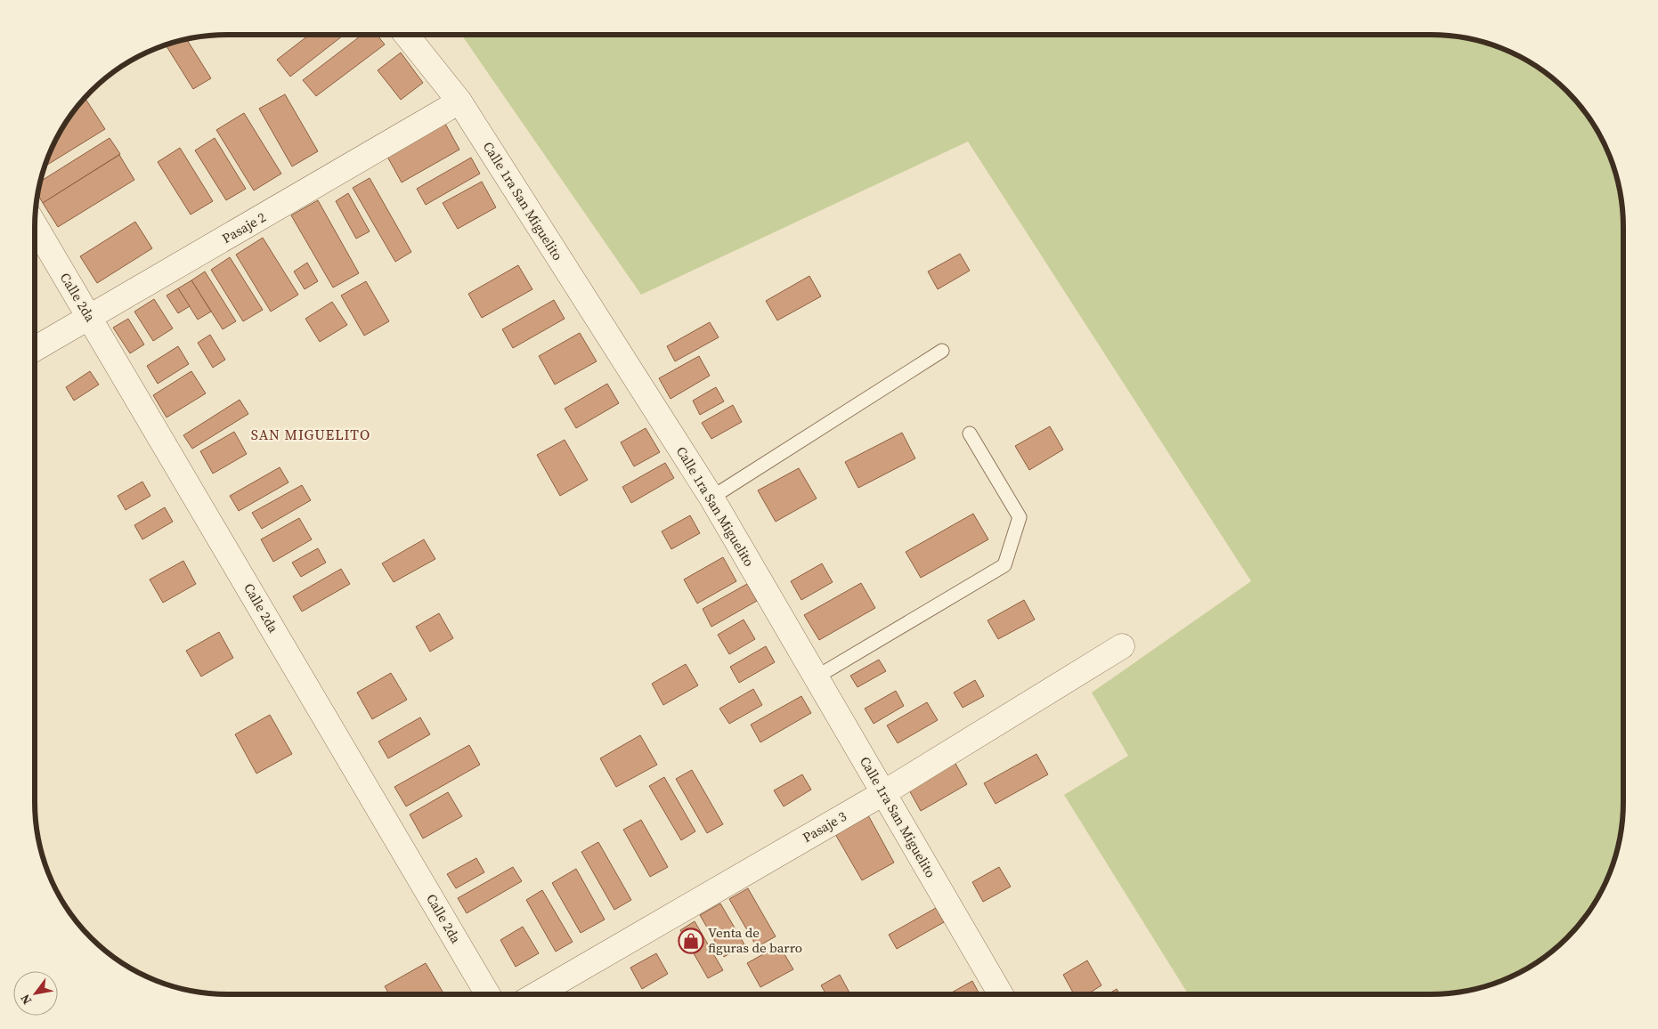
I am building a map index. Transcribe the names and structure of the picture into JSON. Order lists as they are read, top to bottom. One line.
{"streets":{"street":["Calle 1ra San Miguelito","Pasaje 2","Calle 2da","Pasaje 3"]},"crossings":[["Calle 1ra San Miguelito","Pasaje 2"],["Calle 1ra San Miguelito","Pasaje 3"],["Pasaje 2","Calle 2da"]],"districts":["SAN MIGUELITO"],"places":{"shop":["Venta de figuras de barro"]},"north":"bottom left"}
